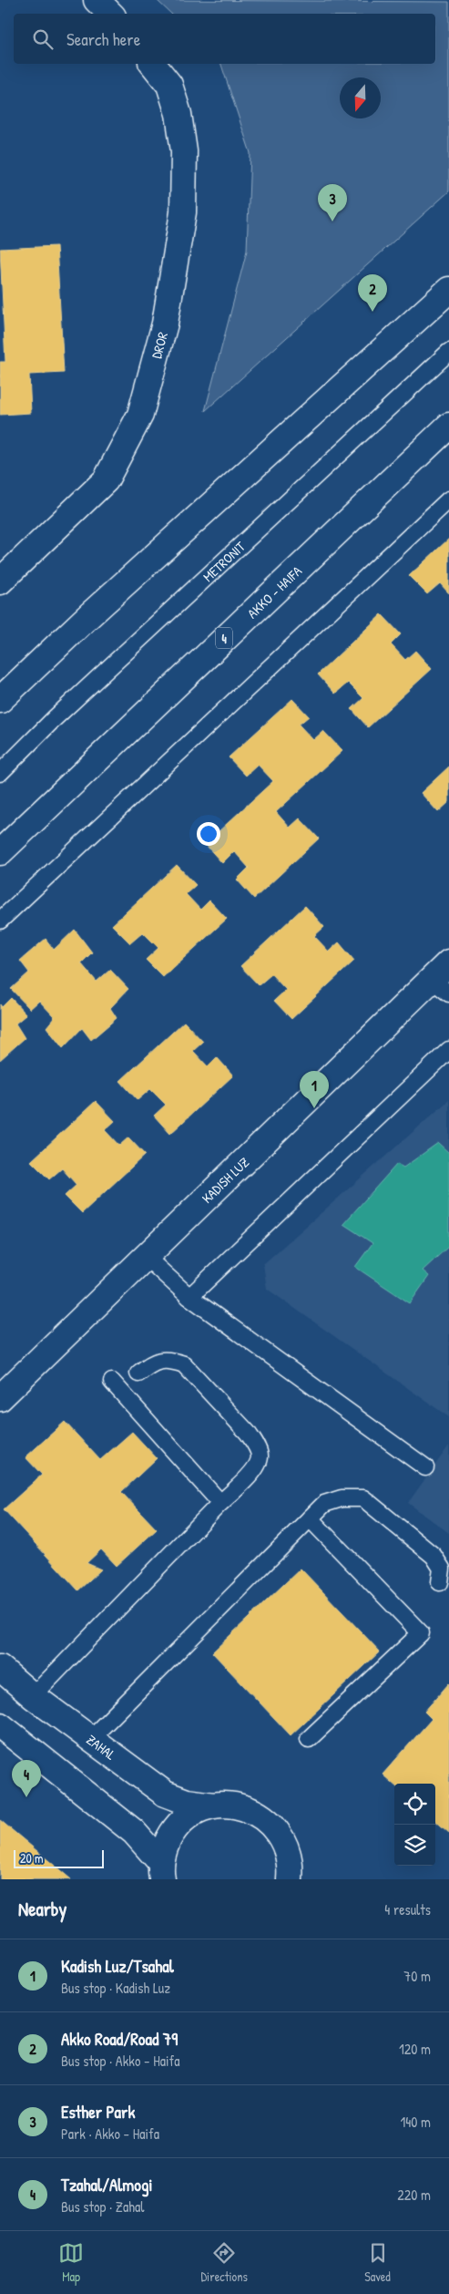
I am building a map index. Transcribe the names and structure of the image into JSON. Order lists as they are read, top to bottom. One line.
{"streets":{"main road":["DROR","AKKO - HAIFA","4","KADISH LUZ","ZAHAL"],"lane":["METRONIT"]},"scale_bar":"20 m","north":"bottom","page":{"search":"Search here","pins":["3","2","1","4"],"scale":"20 m","heading":["Nearby","4 results"],"list":[{"mark":"1","name":"Kadish Luz/Tsahal","note":"Bus stop · Kadish Luz","value":"70 m"},{"mark":"2","name":"Akko Road/Road 79","note":"Bus stop · Akko - Haifa","value":"120 m"},{"mark":"3","name":"Esther Park","note":"Park · Akko - Haifa","value":"140 m"},{"mark":"4","name":"Tzahal/Almogi","note":"Bus stop · Zahal","value":"220 m"}],"nav":["Map","Directions","Saved"]}}
